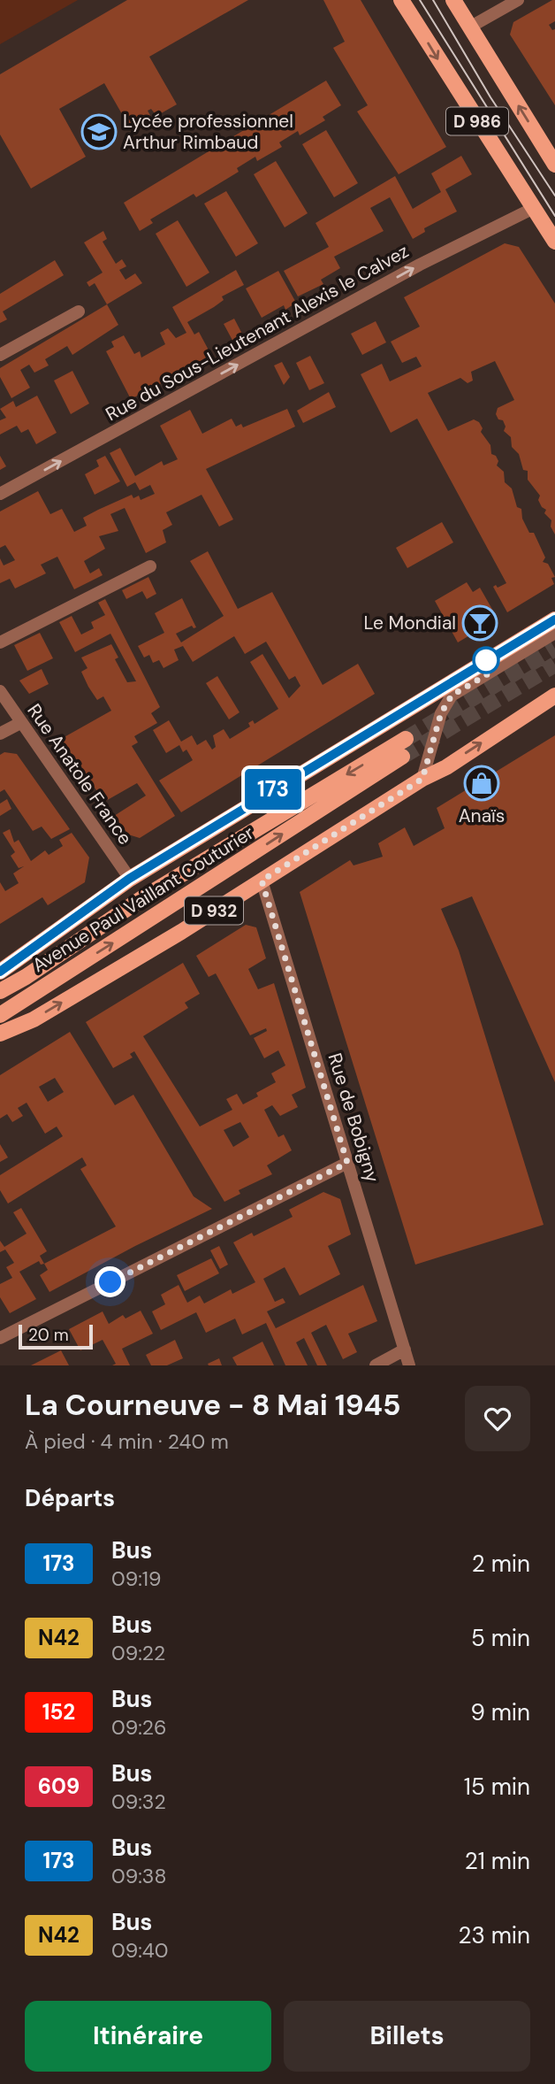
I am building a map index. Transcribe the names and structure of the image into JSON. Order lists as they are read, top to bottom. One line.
{"streets":{"main road":["D 986","Avenue Paul Vaillant Couturier","D 932"],"street":["Rue du Sous-Lieutenant Alexis le Calvez","Rue Anatole France","Rue de Bobigny"]},"crossings":[["D 986","Rue du Sous-Lieutenant Alexis le Calvez"],["Rue Anatole France","Avenue Paul Vaillant Couturier"],["D 932","Rue de Bobigny"]],"one_way":["Rue du Sous-Lieutenant Alexis le Calvez"],"places":{"school or university":["Lycée professionnel Arthur Rimbaud"],"bar":["Le Mondial"],"shop":["Anaïs"]},"lines":["bus line 173"],"scale_bar":"20 m","page":{"on_map":"173","scale":"20 m","heading":[["La Courneuve - 8 Mai 1945","À pied · 4 min · 240 m"],"Départs"],"list":[{"mark":"173","name":"Bus","note":"09:19","value":"2 min"},{"mark":"N42","name":"Bus","note":"09:22","value":"5 min"},{"mark":"152","name":"Bus","note":"09:26","value":"9 min"},{"mark":"609","name":"Bus","note":"09:32","value":"15 min"},{"mark":"173","name":"Bus","note":"09:38","value":"21 min"},{"mark":"N42","name":"Bus","note":"09:40","value":"23 min"}],"buttons":["Itinéraire","Billets"]}}
